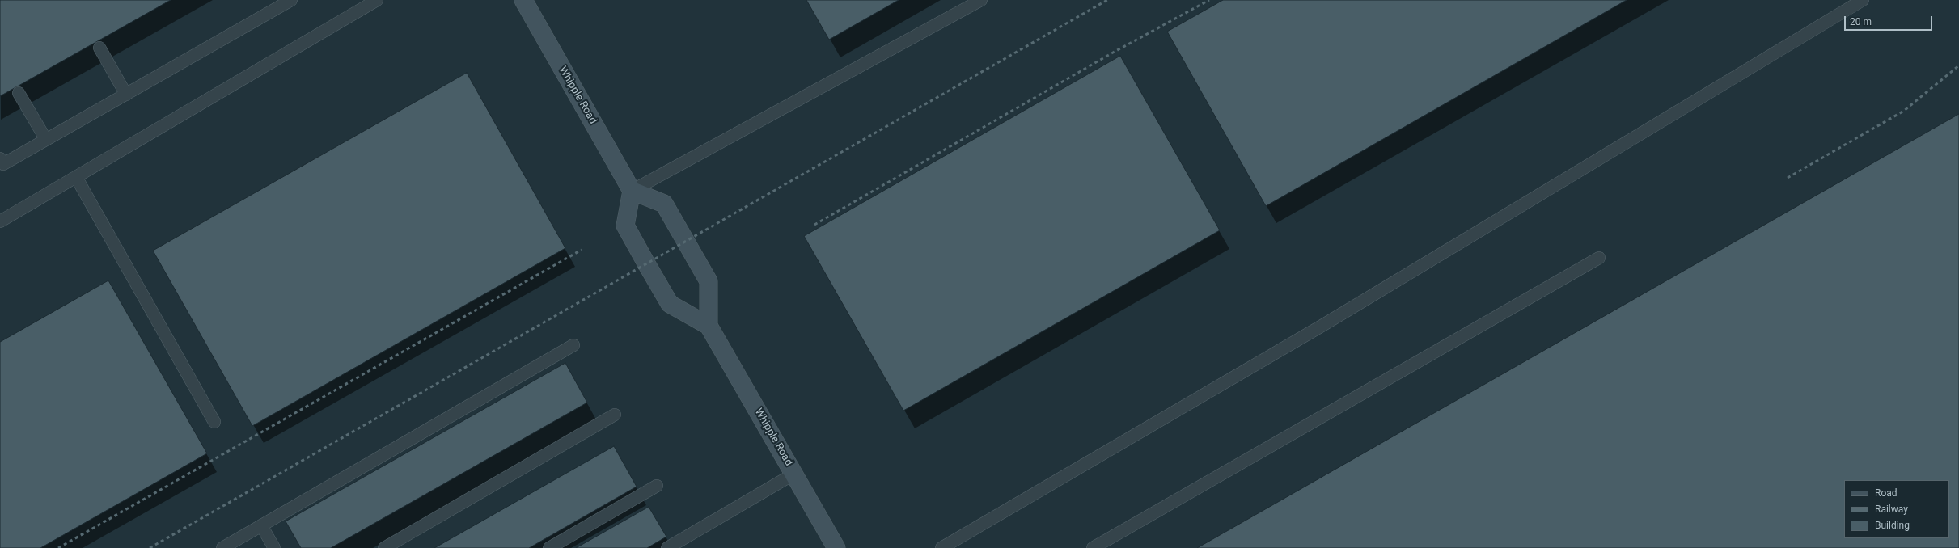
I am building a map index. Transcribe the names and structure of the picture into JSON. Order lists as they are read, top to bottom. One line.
{"streets":{"main road":["Whipple Road"]},"legend":["Road","Railway","Building"],"scale_bar":"20 m"}
